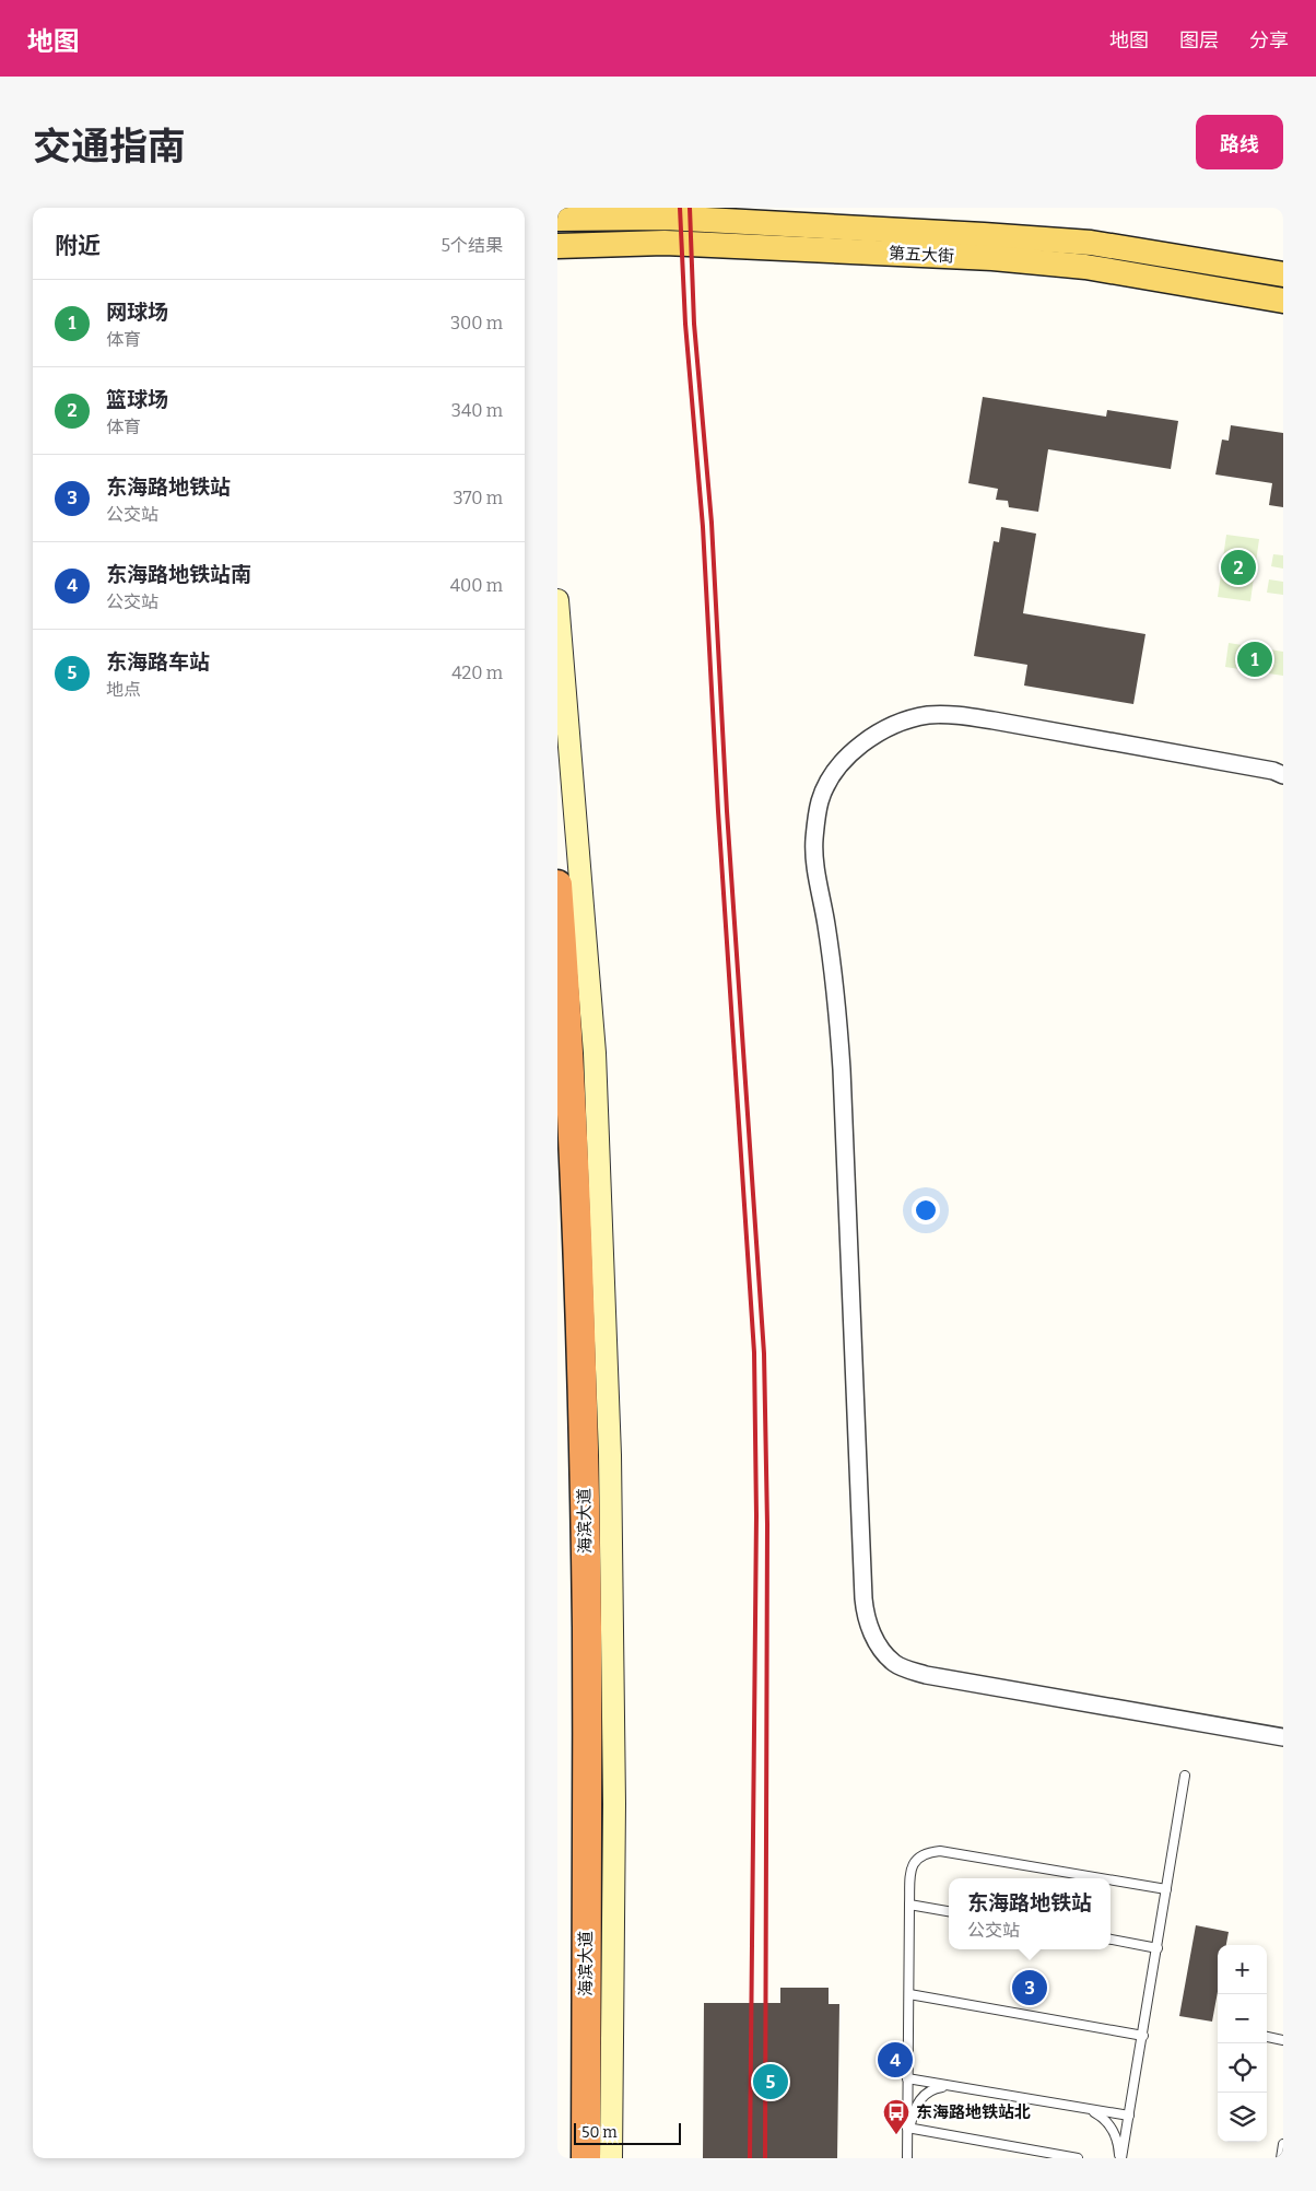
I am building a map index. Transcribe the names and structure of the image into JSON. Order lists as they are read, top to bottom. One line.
{"streets":{"highway":["海滨大道"],"main road":["第五大街"]},"places":{"bus stop":["东海路地铁站北"]},"scale_bar":"50 m","page":{"header":"地图","nav":["地图","图层","分享"],"title":"交通指南","buttons":"路线","heading":["附近","5个结果"],"list":[{"mark":"1","name":"网球场","note":"体育","value":"300 m"},{"mark":"2","name":"篮球场","note":"体育","value":"340 m"},{"mark":"3","name":"东海路地铁站","note":"公交站","value":"370 m"},{"mark":"4","name":"东海路地铁站南","note":"公交站","value":"400 m"},{"mark":"5","name":"东海路车站","note":"地点","value":"420 m"}],"pins":["2","1","3","4","5"],"popup":["东海路地铁站","公交站"],"map_buttons":["+","−"],"scale":"50 m"}}
